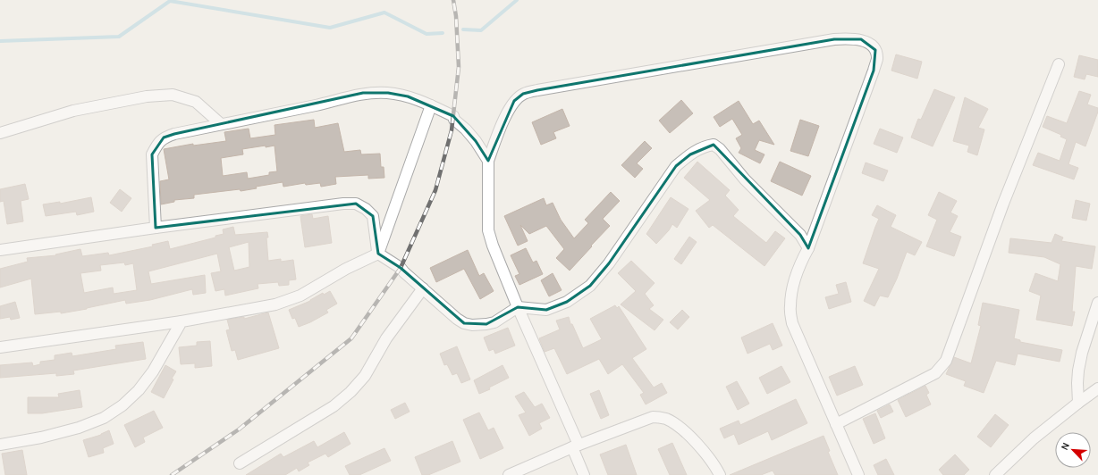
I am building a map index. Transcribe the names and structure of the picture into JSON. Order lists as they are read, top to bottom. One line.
{"north":"top left"}
